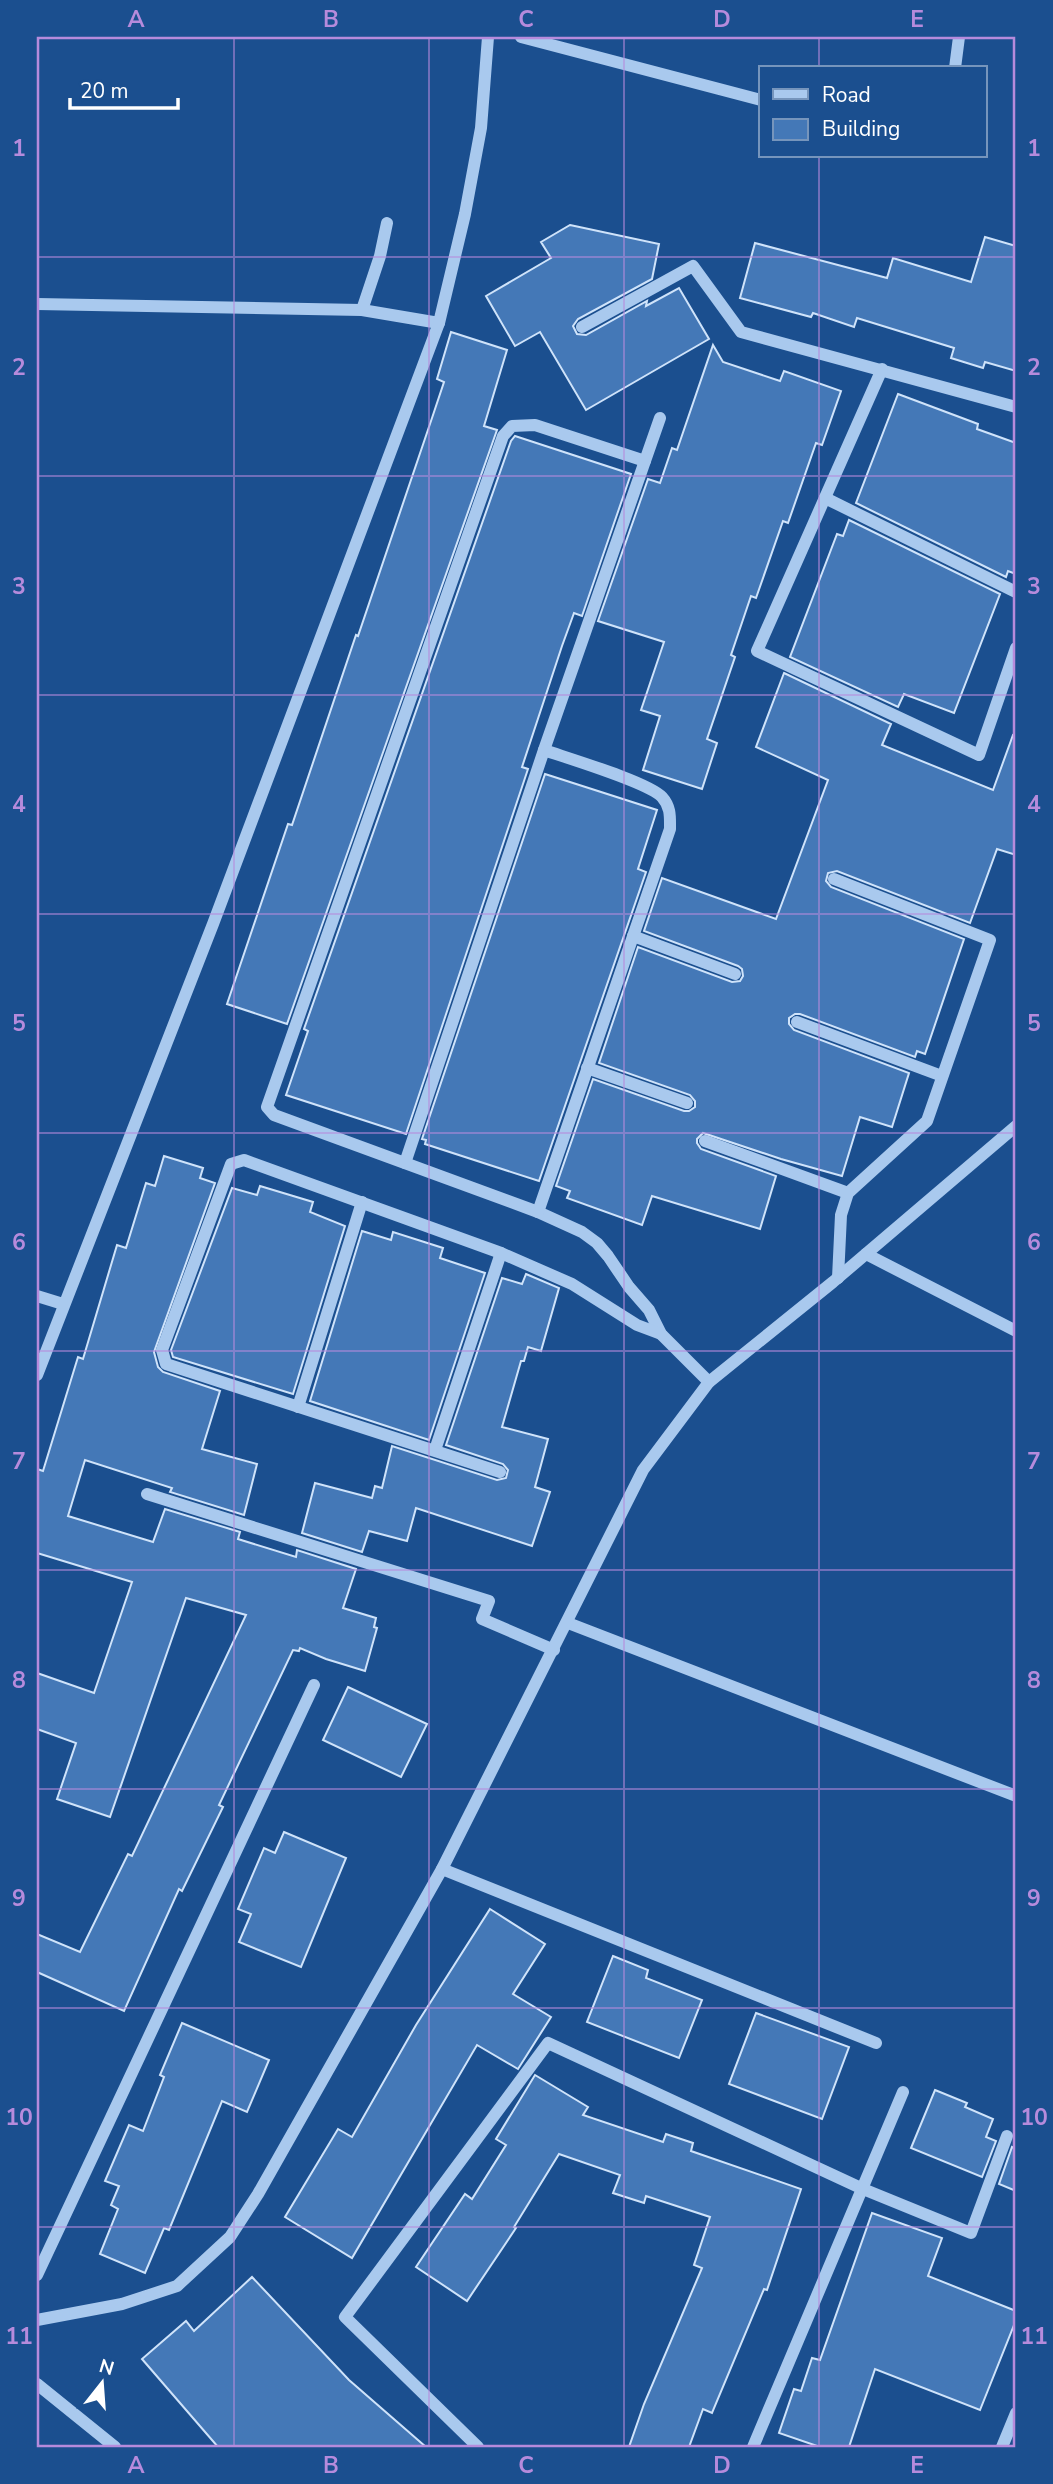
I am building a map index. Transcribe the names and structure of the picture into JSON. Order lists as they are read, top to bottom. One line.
{"legend":["Road","Building"],"scale_bar":"20 m","north":"top","grid":{"columns":["A","B","C","D","E"],"rows":["1","2","3","4","5","6","7","8","9","10","11"]}}
